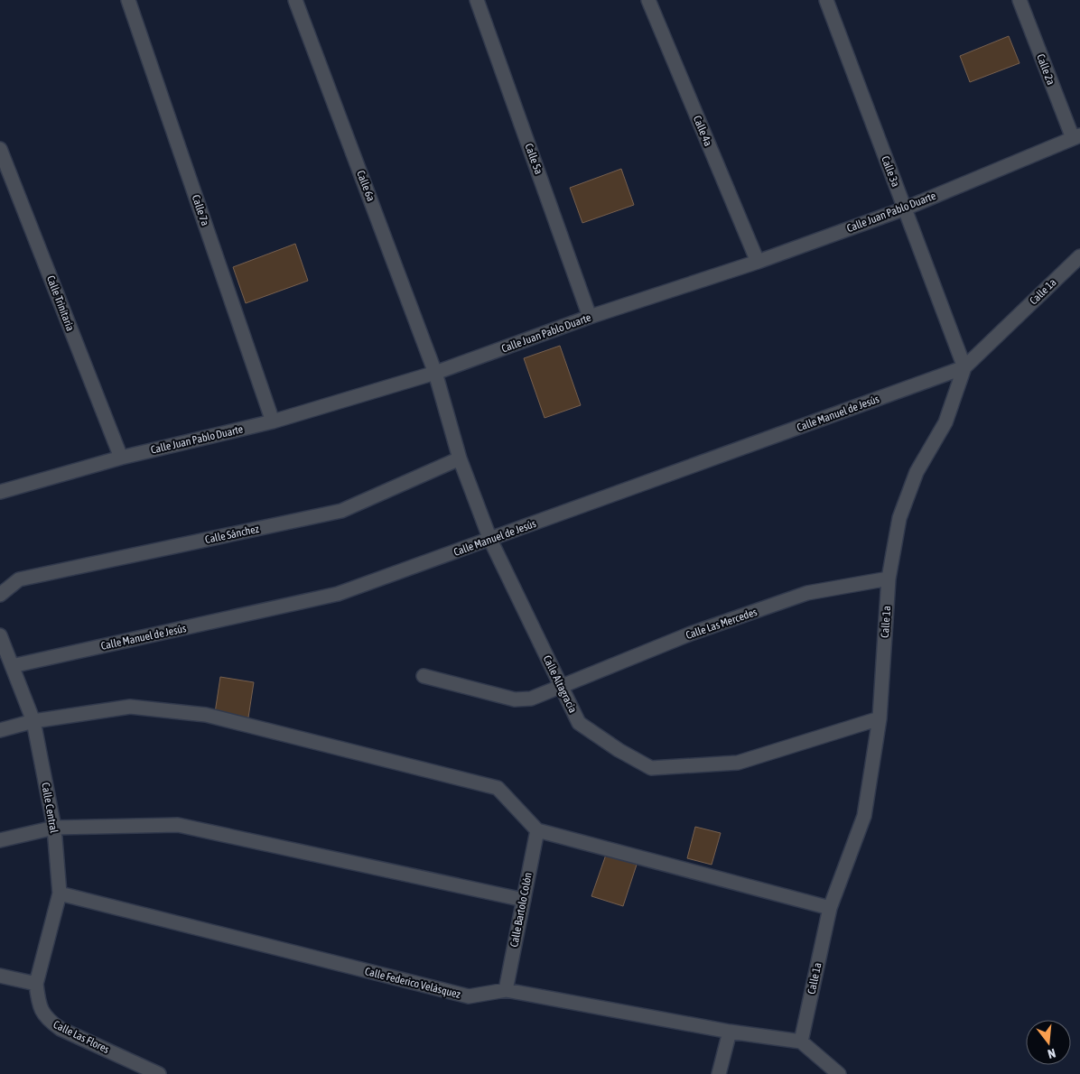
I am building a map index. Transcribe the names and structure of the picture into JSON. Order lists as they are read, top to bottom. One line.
{"streets":{"street":["Calle 2a","Calle 4a","Calle 5a","Calle 3a","Calle 6a","Calle 7a","Calle Juan Pablo Duarte","Calle 1a","Calle Trinitaria","Calle Manuel de Jesús","Calle Sánchez","Calle Las Mercedes","Calle Altagracia","Calle Central","Calle Bartolo Colón","Calle Federico Velásquez","Calle Las Flores"]},"crossings":[["Calle 2a","Calle Juan Pablo Duarte"],["Calle 4a","Calle Juan Pablo Duarte"],["Calle 5a","Calle Juan Pablo Duarte"],["Calle 3a","Calle Juan Pablo Duarte"],["Calle 3a","Calle 1a"],["Calle 3a","Calle Manuel de Jesús"],["Calle 6a","Calle Juan Pablo Duarte"],["Calle 6a","Calle Altagracia"],["Calle 7a","Calle Juan Pablo Duarte"],["Calle Juan Pablo Duarte","Calle Trinitaria"],["Calle Juan Pablo Duarte","Calle Altagracia"],["Calle 1a","Calle Manuel de Jesús"],["Calle 1a","Calle Las Mercedes"],["Calle 1a","Calle Altagracia"],["Calle 1a","Calle Federico Velásquez"],["Calle Manuel de Jesús","Calle Altagracia"],["Calle Manuel de Jesús","Calle Central"],["Calle Sánchez","Calle Altagracia"],["Calle Las Mercedes","Calle Altagracia"],["Calle Central","Calle Federico Velásquez"],["Calle Central","Calle Las Flores"],["Calle Bartolo Colón","Calle Federico Velásquez"]],"north":"bottom"}
